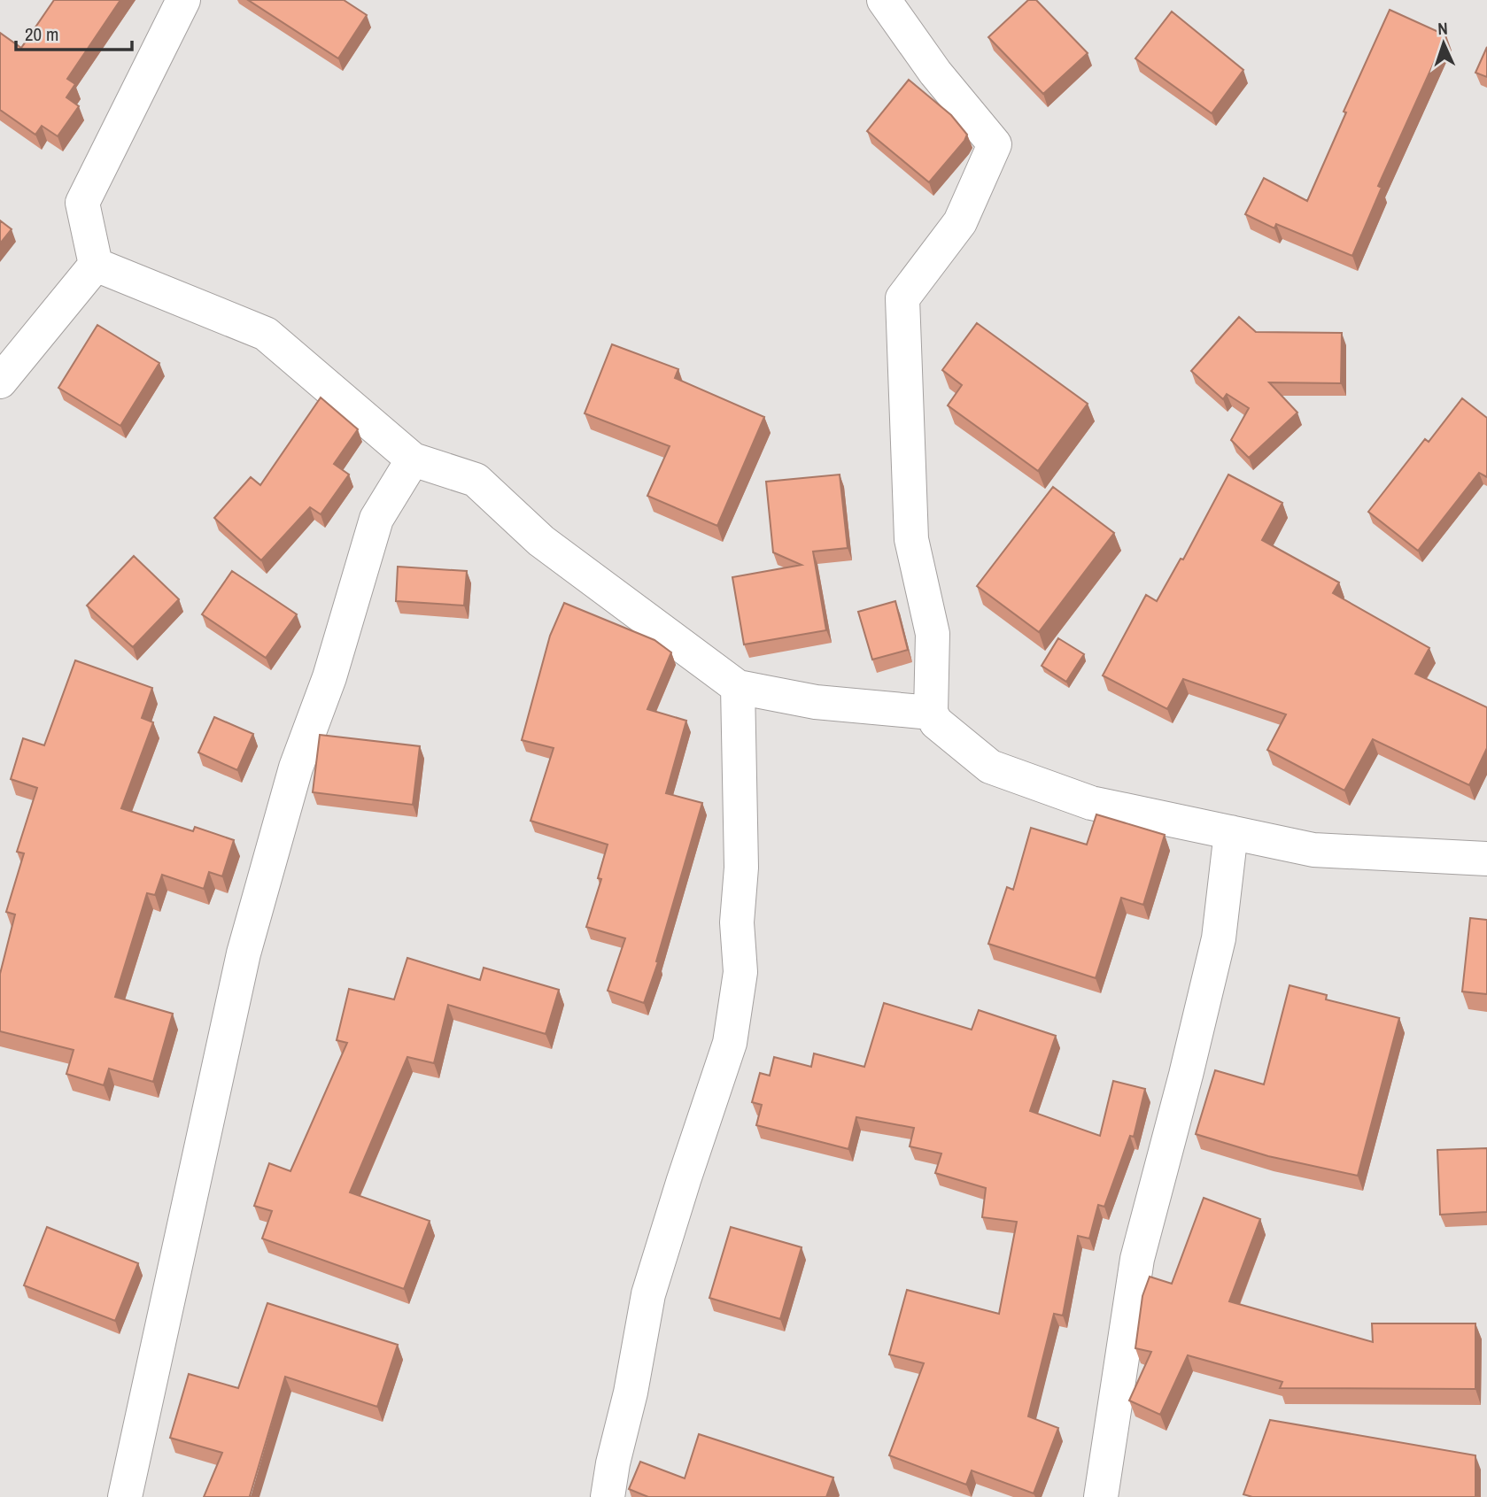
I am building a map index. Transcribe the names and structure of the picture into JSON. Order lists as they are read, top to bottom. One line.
{"scale_bar":"20 m","north":"top"}
